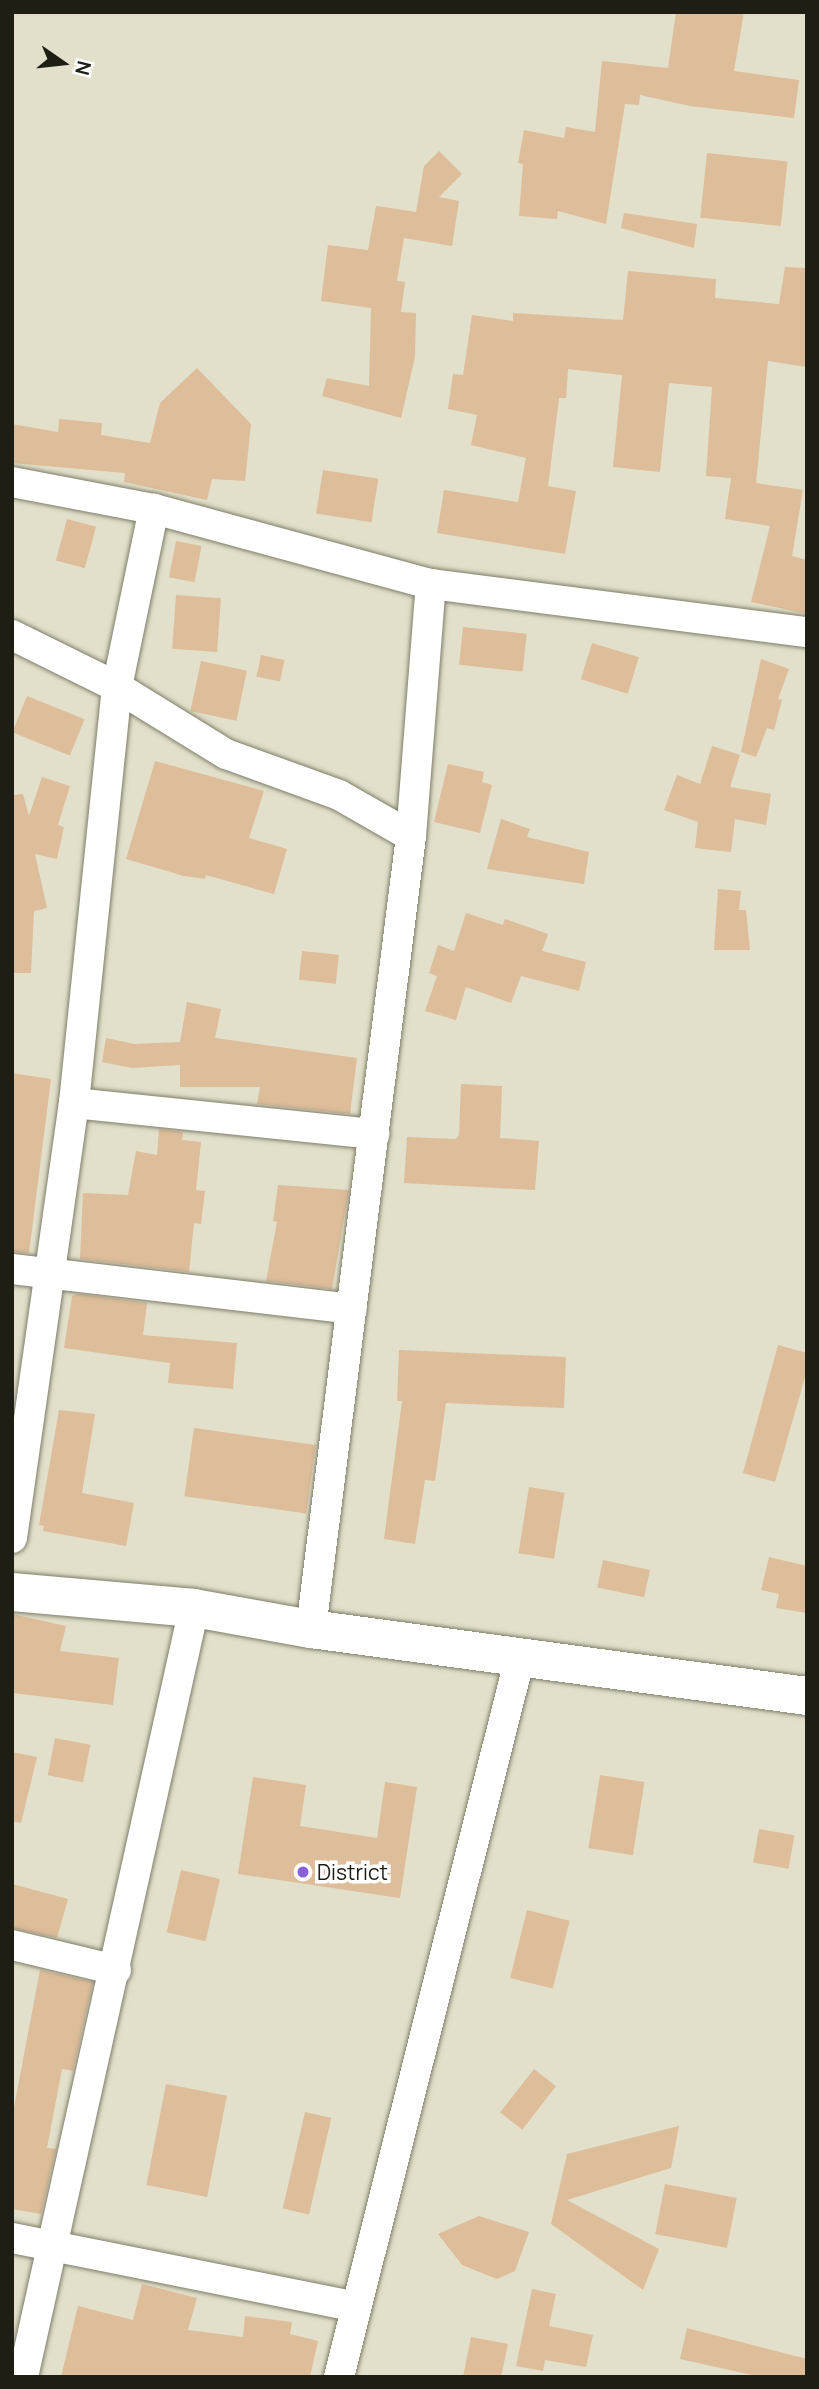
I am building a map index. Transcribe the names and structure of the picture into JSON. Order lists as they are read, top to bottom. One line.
{"places":["District"],"north":"right"}
